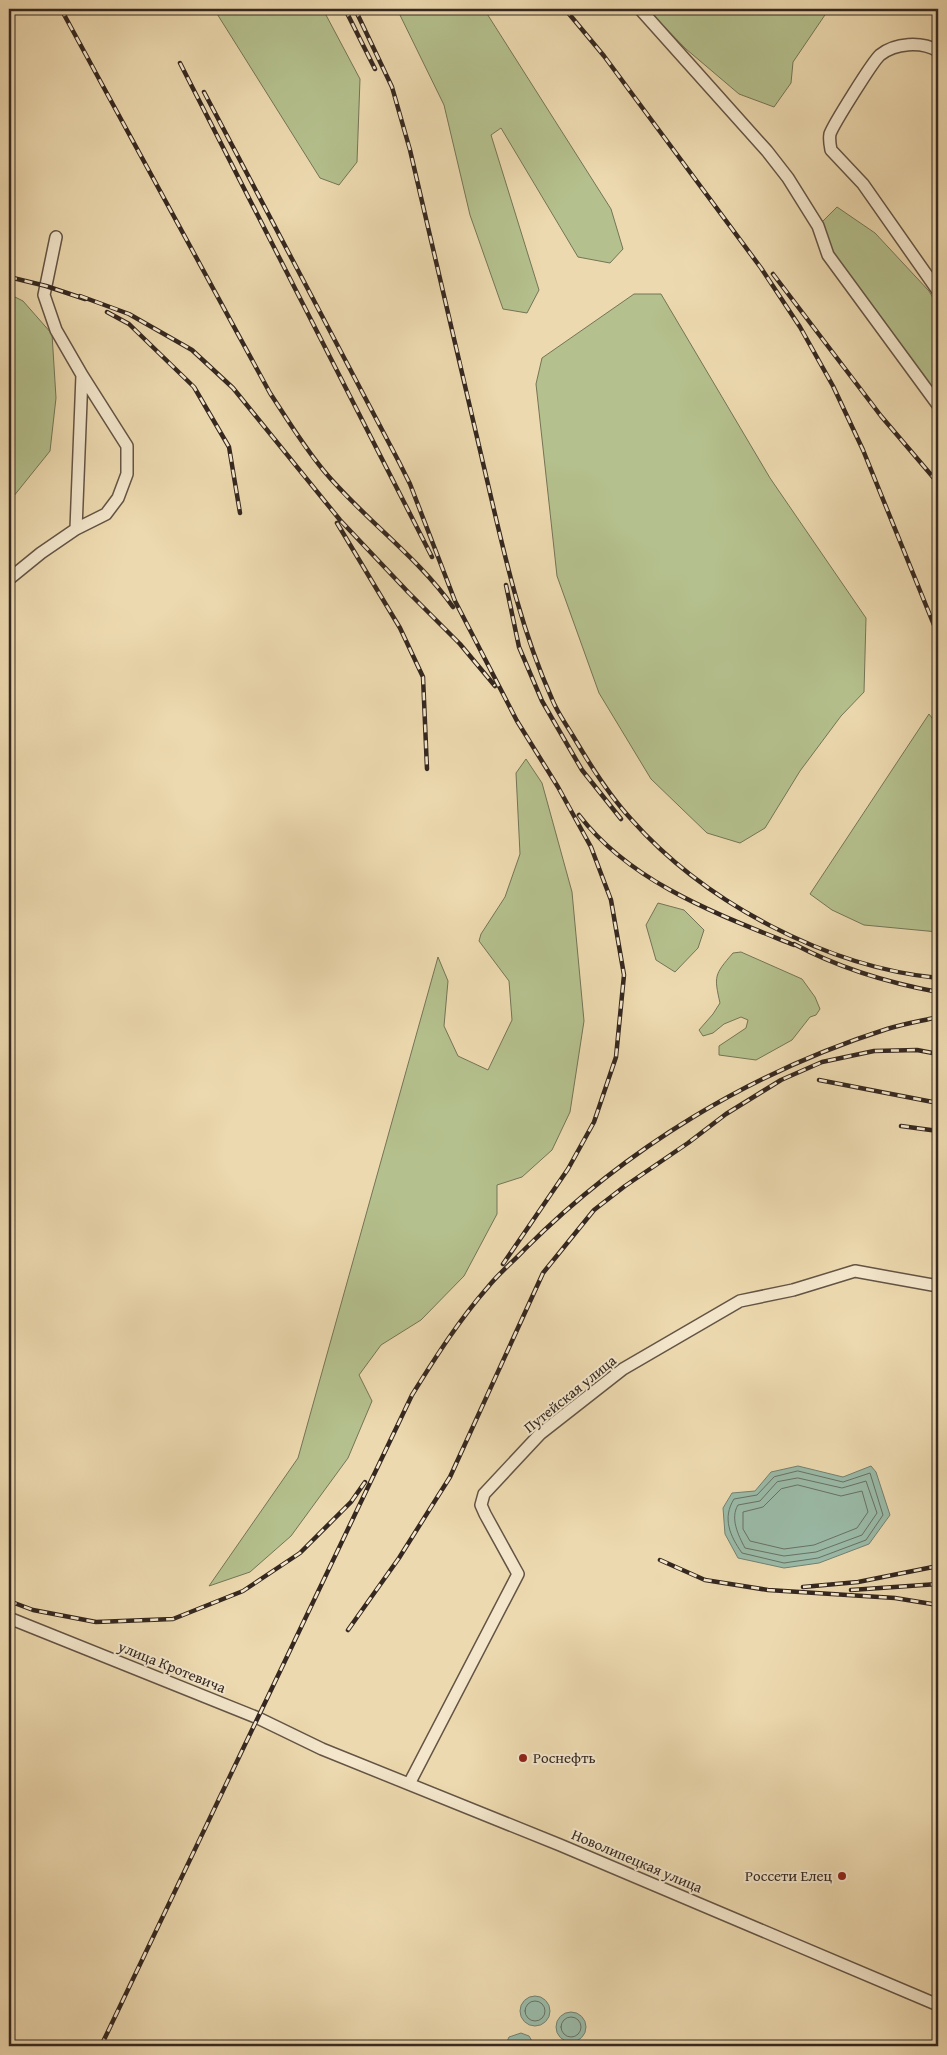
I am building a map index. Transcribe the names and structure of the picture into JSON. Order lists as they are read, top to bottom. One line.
{"streets":{"street":["Путейская улица","улица Кротевича","Новолипецкая улица"]},"crossings":[["Путейская улица","Новолипецкая улица"],["улица Кротевича","Новолипецкая улица"]],"places":["Роснефть","Россети Елец"]}
